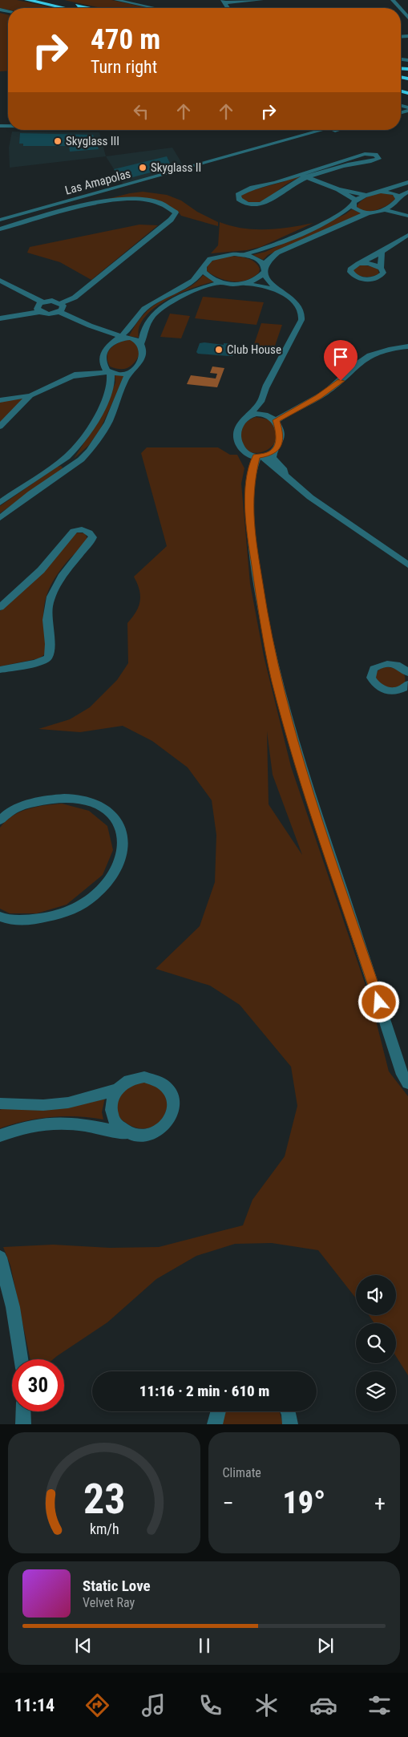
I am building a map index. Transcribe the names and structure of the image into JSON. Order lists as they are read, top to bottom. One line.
{"streets":{"street":["Las Amapolas"]},"places":["Skyglass III","Skyglass II","Club House"],"page":{"turn":["470 m","Turn right"],"limit":"30","trip":"11:16 · 2 min · 610 m","tile":"Climate","heat":["−","19°","+"],"song":["Static Love","Velvet Ray"],"tabs":"11:14","gauge":["23","km/h"]}}
